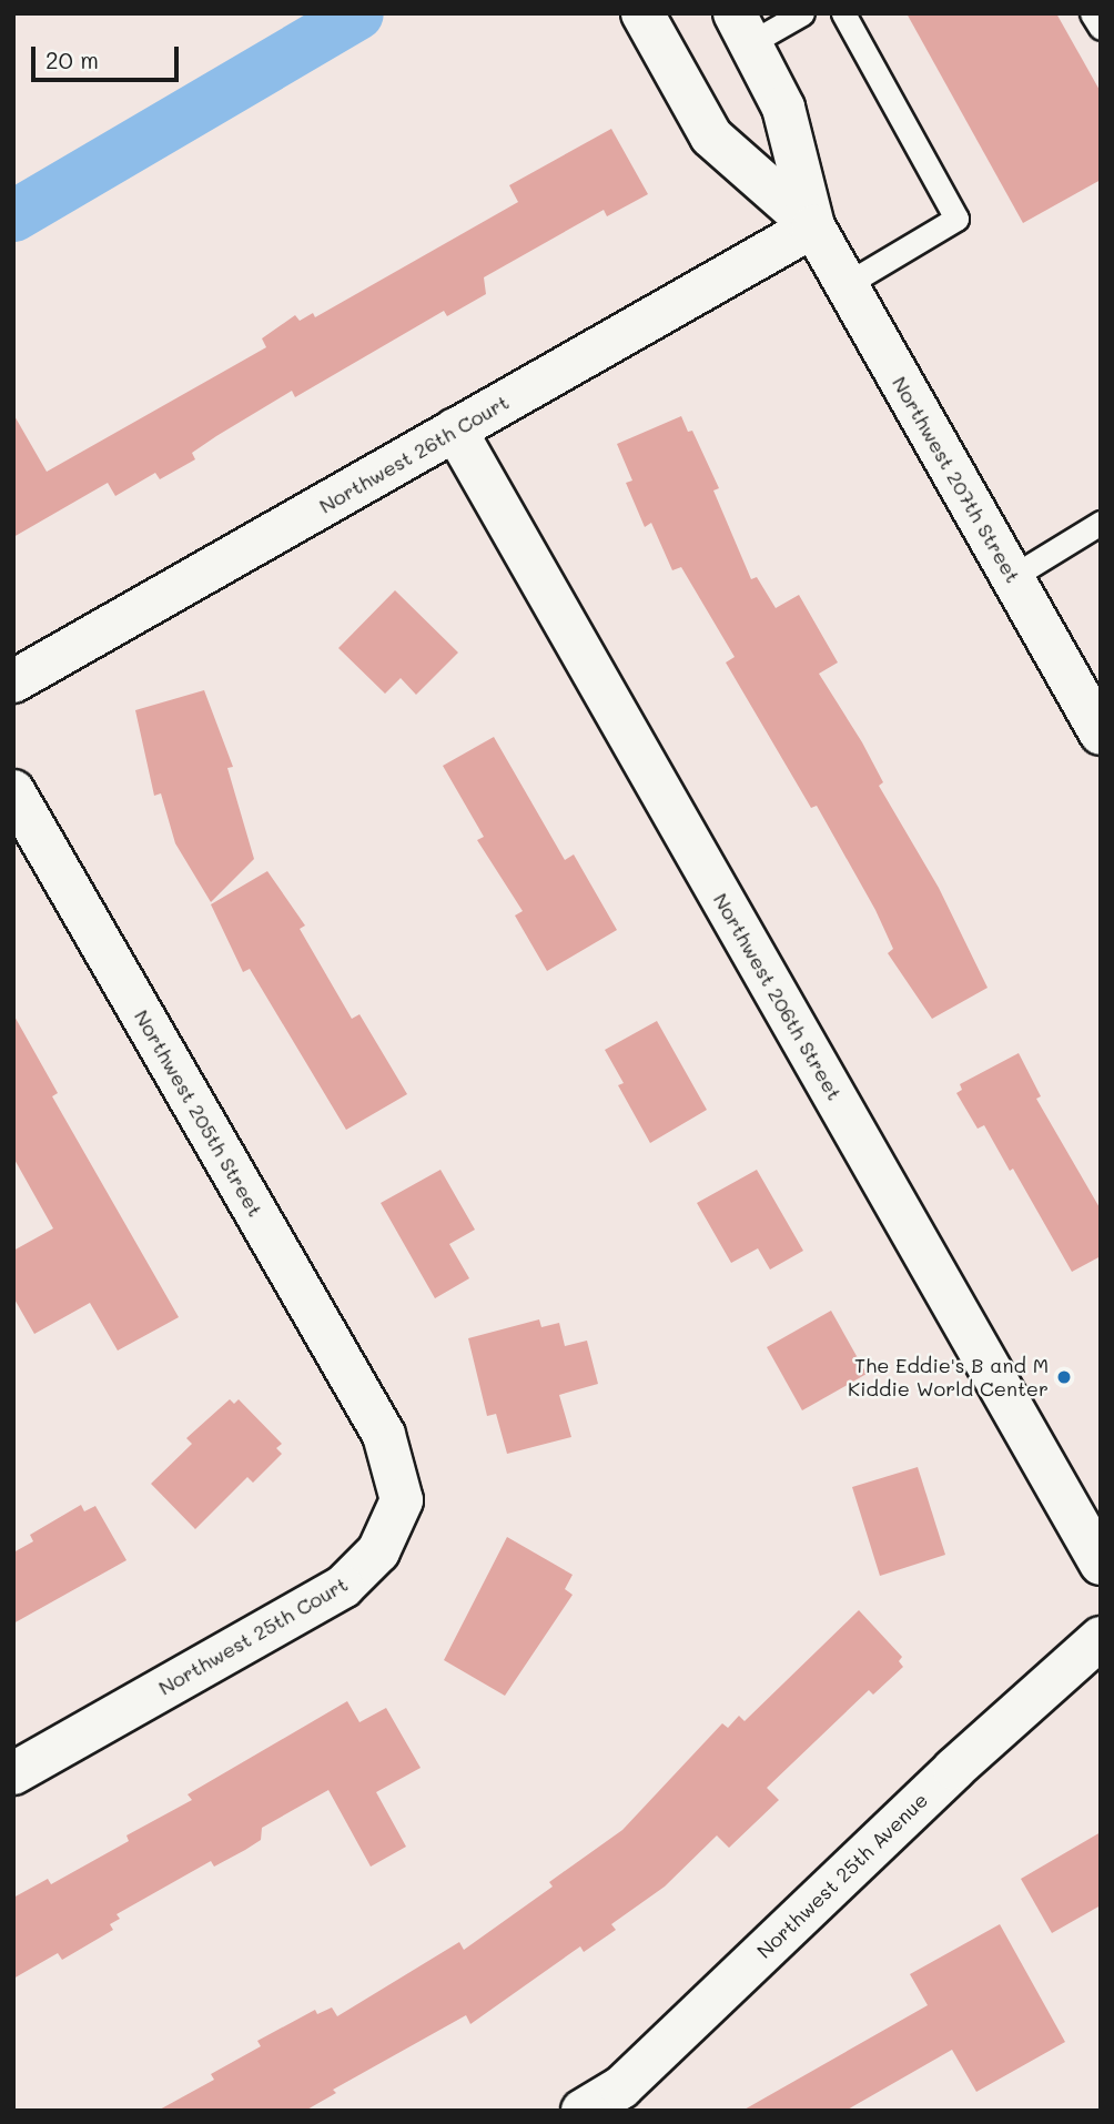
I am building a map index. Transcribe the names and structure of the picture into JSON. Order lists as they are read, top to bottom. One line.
{"streets":{"street":["Northwest 26th Court","Northwest 207th Street","Northwest 206th Street","Northwest 205th Street","Northwest 25th Court","Northwest 25th Avenue"]},"crossings":[["Northwest 26th Court","Northwest 207th Street"],["Northwest 26th Court","Northwest 206th Street"],["Northwest 205th Street","Northwest 25th Court"]],"places":["The Eddie's B and M Kiddie World Center"],"scale_bar":"20 m"}
